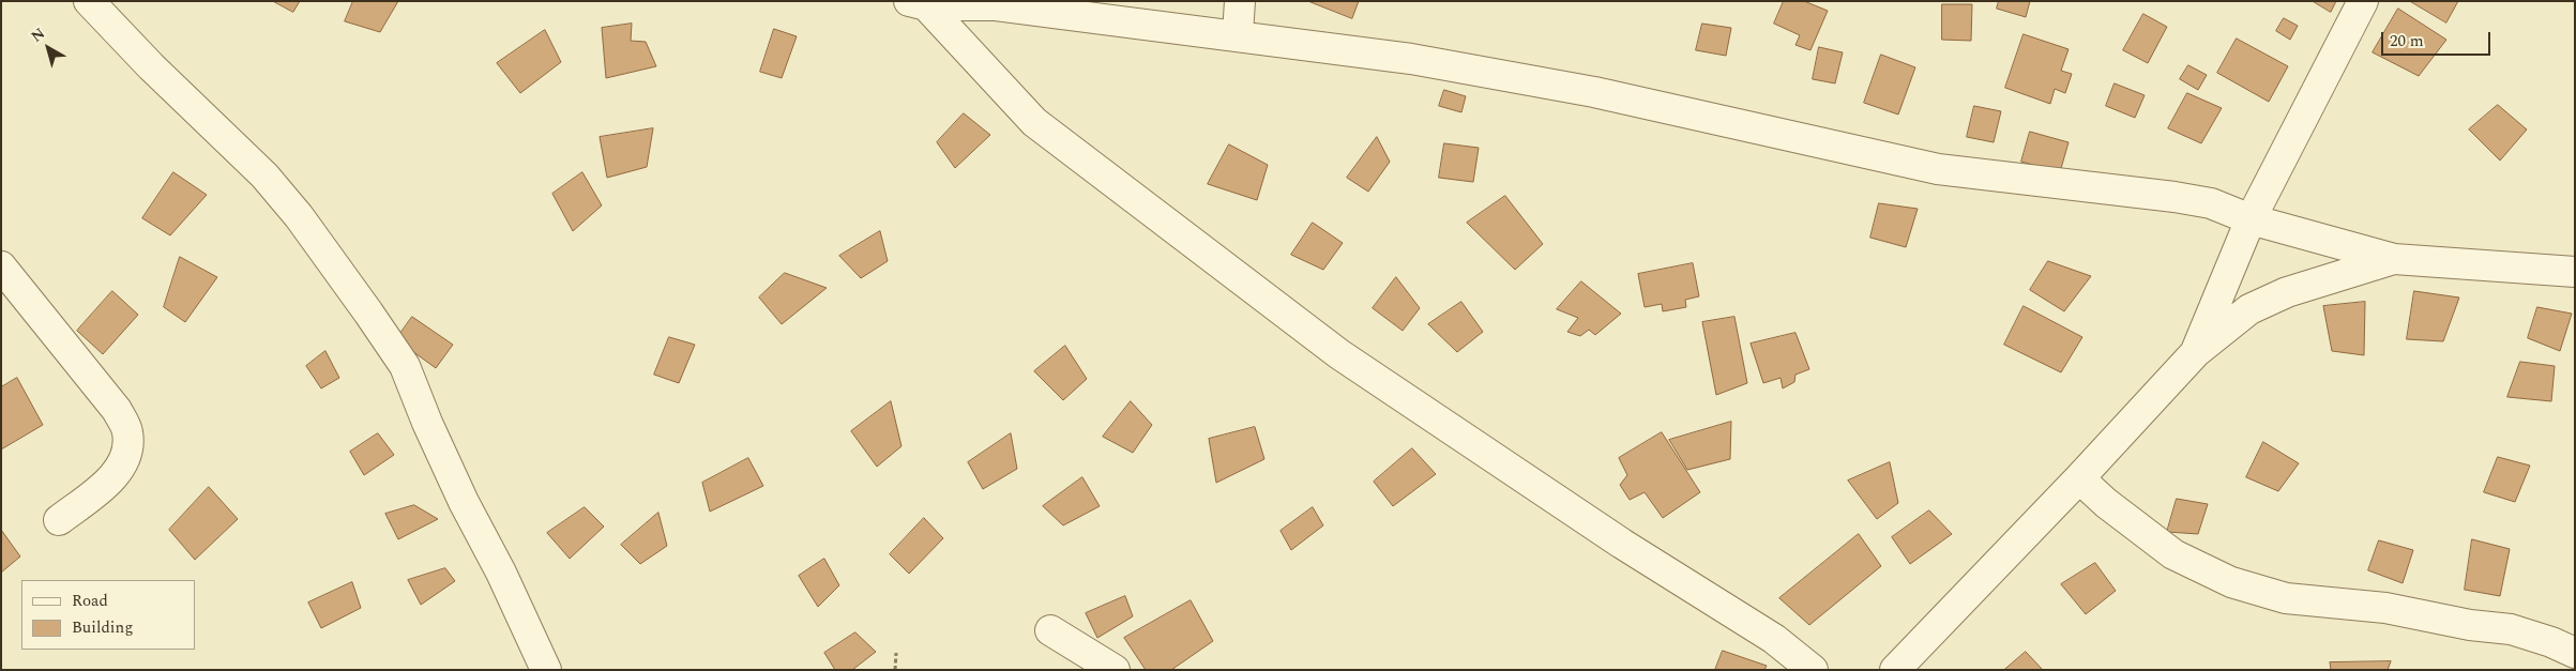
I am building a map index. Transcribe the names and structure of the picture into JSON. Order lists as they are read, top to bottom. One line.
{"legend":["Road","Building"],"scale_bar":"20 m","north":"top left"}
